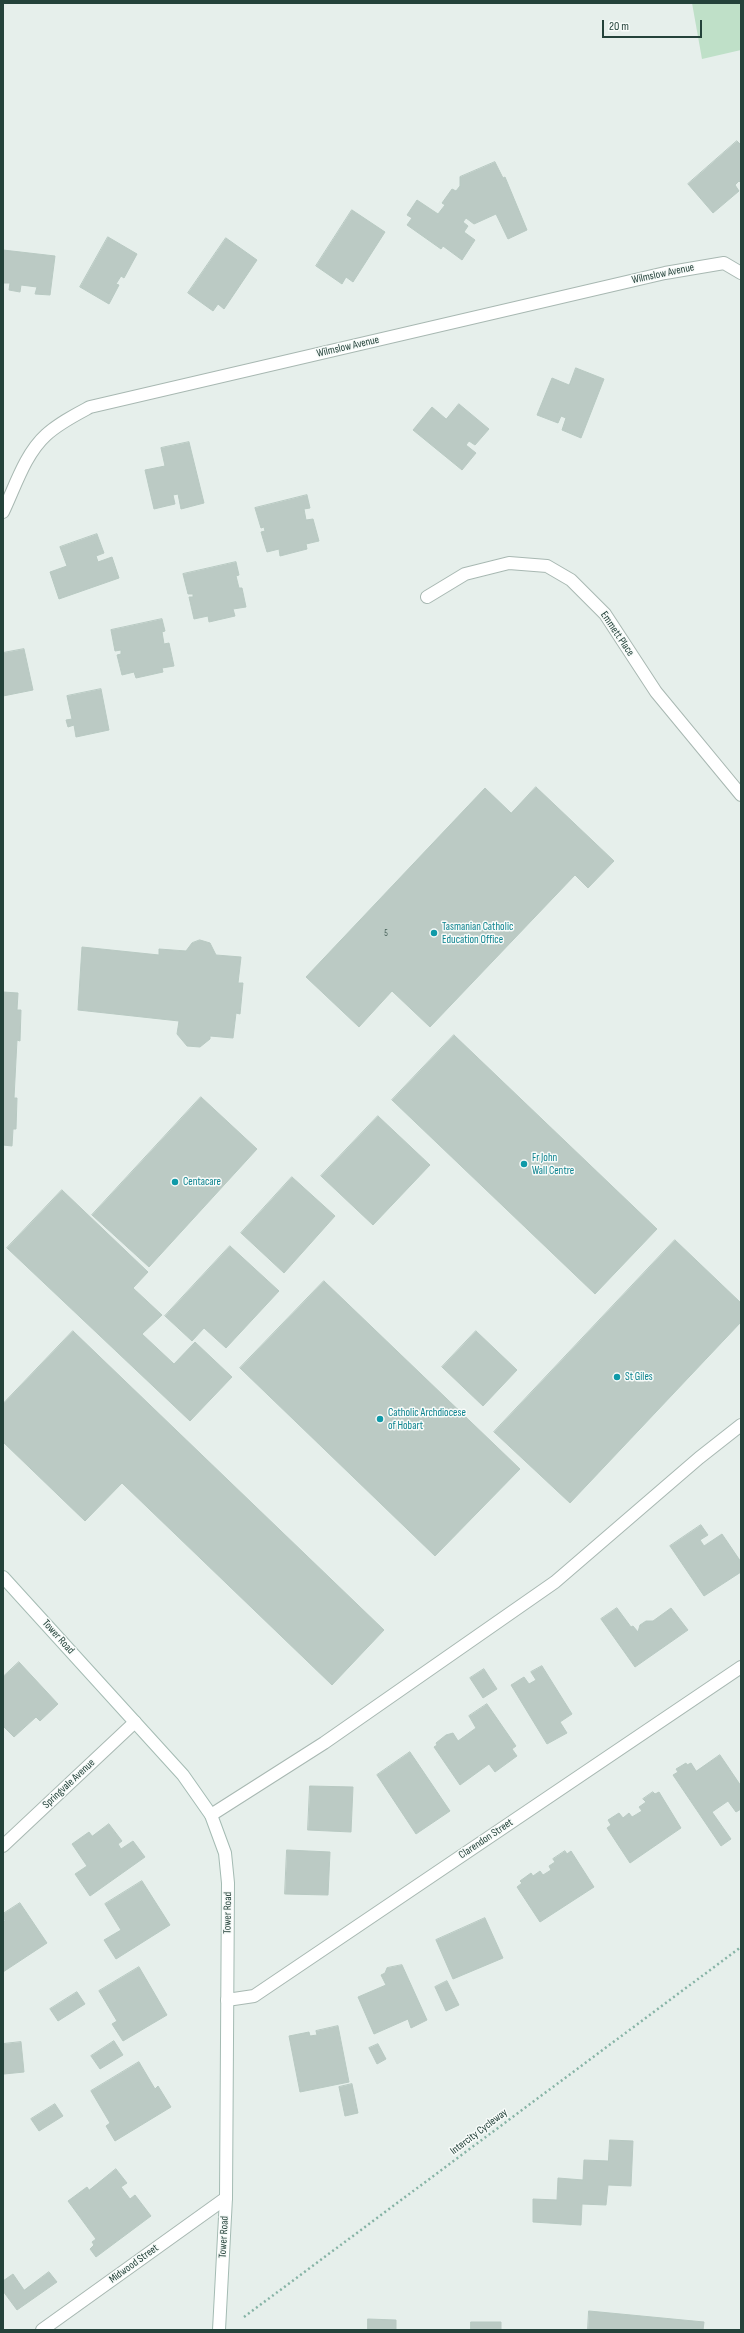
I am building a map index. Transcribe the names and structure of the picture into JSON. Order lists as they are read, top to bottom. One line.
{"streets":{"street":["Wilmslow Avenue","Emmett Place","Tower Road","Springvale Avenue","Clarendon Street","Midwood Street"],"path":["Intercity Cycleway"]},"crossings":[["Tower Road","Springvale Avenue"],["Tower Road","Clarendon Street"],["Tower Road","Midwood Street"]],"places":["Tasmanian Catholic Education Office","Fr John Wall Centre","Centacare","St Giles","Catholic Archdiocese of Hobart"],"house_numbers":["5"],"scale_bar":"20 m"}
